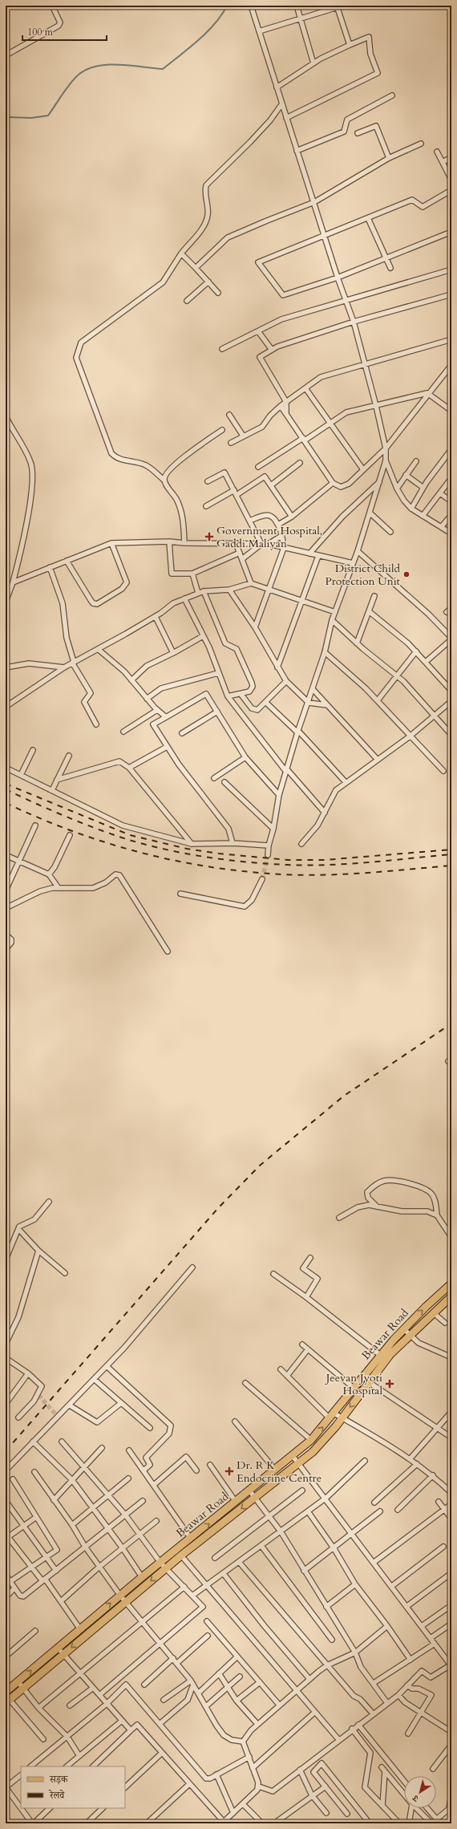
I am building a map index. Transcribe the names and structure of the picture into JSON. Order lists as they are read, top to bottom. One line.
{"streets":{"main road":["Beawar Road"]},"places":{"health":["Government Hospital, Gaddi Maliyan","Jeevan Jyoti Hospital","Dr. R K Endocrine Centre"],"other":["District Child Protection Unit"]},"legend":["सड़क","रेलवे"],"scale_bar":"100 m","north":"bottom left"}
